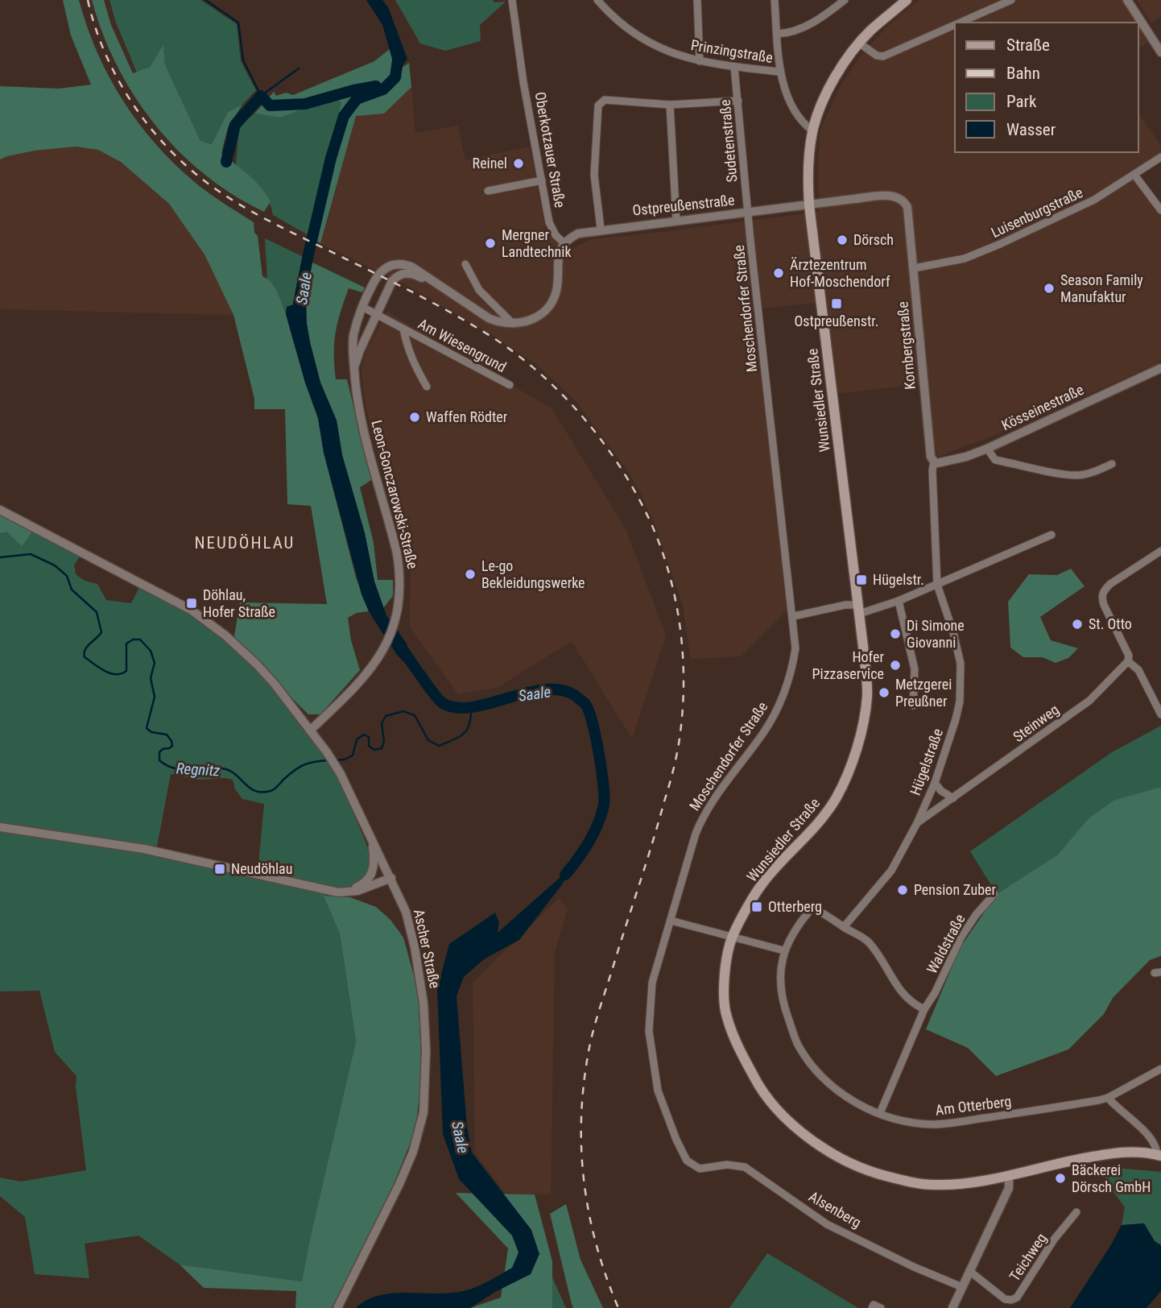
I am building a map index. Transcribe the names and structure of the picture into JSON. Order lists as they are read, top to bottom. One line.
{"streets":{"main road":["Wunsiedler Straße"],"street":["Prinzingstraße","Sudetenstraße","Oberkotzauer Straße","Ostpreußenstraße","Luisenburgstraße","Moschendorfer Straße","Am Wiesengrund","Kornbergstraße","Kösseinestraße","Leon-Gonczarowski-Straße","Steinweg","Hügelstraße","Waldstraße","Ascher Straße","Am Otterberg","Alsenberg","Teichweg"]},"crossings":[["Prinzingstraße","Sudetenstraße"],["Sudetenstraße","Ostpreußenstraße"],["Sudetenstraße","Moschendorfer Straße"],["Oberkotzauer Straße","Ostpreußenstraße"],["Ostpreußenstraße","Moschendorfer Straße"],["Ostpreußenstraße","Kornbergstraße"],["Ostpreußenstraße","Wunsiedler Straße"],["Luisenburgstraße","Kornbergstraße"],["Moschendorfer Straße","Alsenberg"],["Am Wiesengrund","Leon-Gonczarowski-Straße"],["Kornbergstraße","Wunsiedler Straße"],["Kornbergstraße","Kösseinestraße"],["Kornbergstraße","Hügelstraße"],["Leon-Gonczarowski-Straße","Ascher Straße"],["Steinweg","Hügelstraße"],["Hügelstraße","Am Otterberg"],["Waldstraße","Am Otterberg"]],"districts":["NEUDÖHLAU"],"water":["Saale","Regnitz"],"places":{"other":["Reinel","Dörsch","Mergner Landtechnik","Ärztezentrum Hof-Moschendorf","Season Family Manufaktur","Waffen Rödter","Le-go Bekleidungswerke","St. Otto","Di Simone Giovanni","Hofer Pizzaservice","Metzgerei Preußner","Pension Zuber","Bäckerei Dörsch GmbH"],"transit":["Ostpreußenstr.","Hügelstr.","Döhlau, Hofer Straße","Neudöhlau","Otterberg"]},"legend":["Straße","Bahn","Park","Wasser"]}
